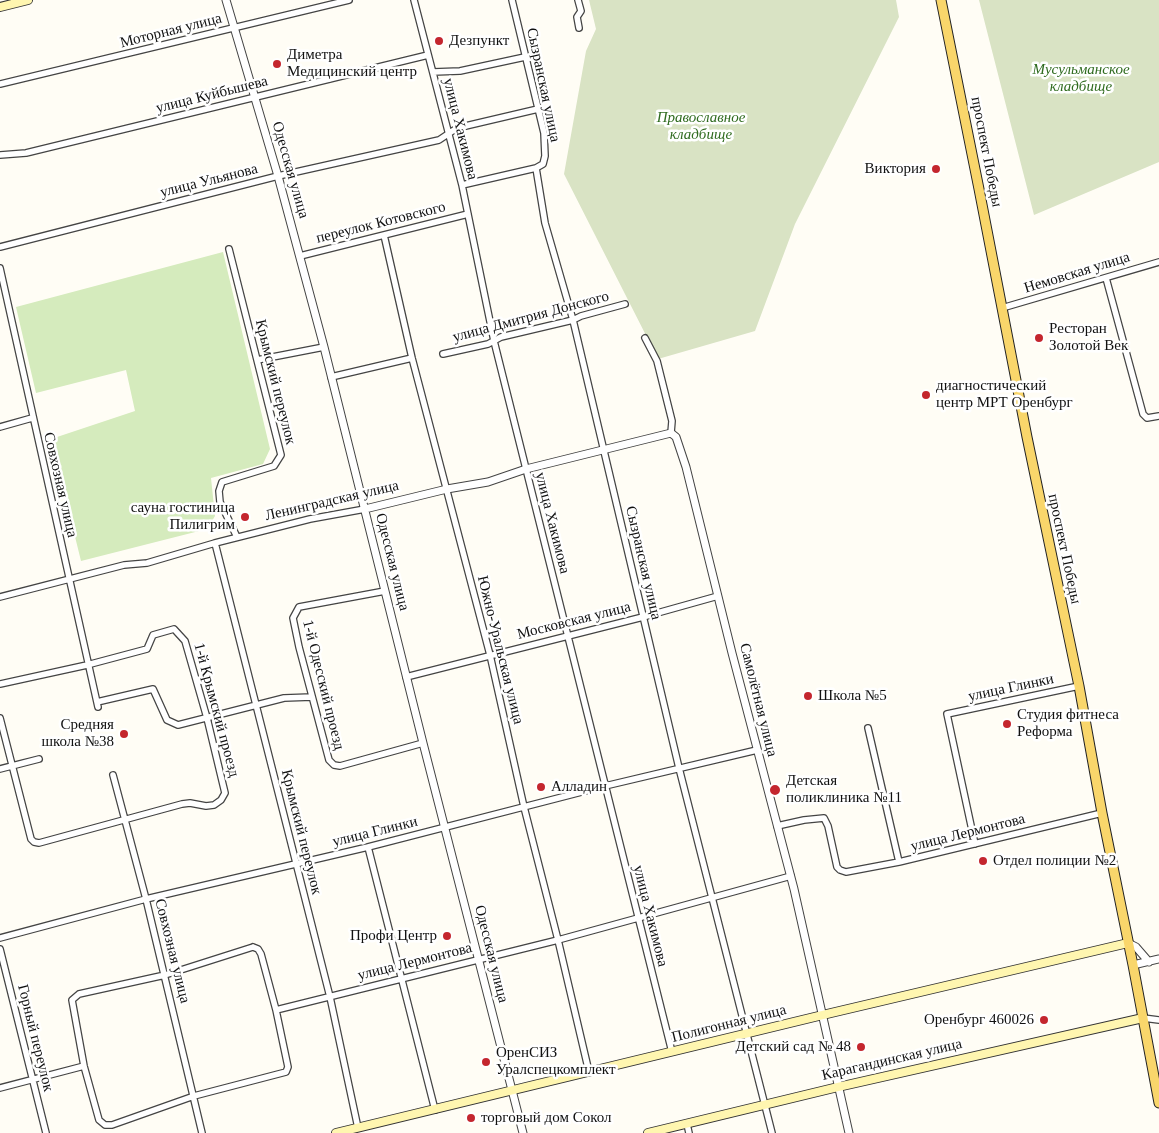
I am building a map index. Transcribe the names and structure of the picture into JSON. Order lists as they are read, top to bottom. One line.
{"streets":{"main road":["проспект Победы","Полигонная улица","Карагандинская улица"],"street":["Моторная улица","Сызранская улица","улица Куйбышева","улица Хакимова","Одесская улица","улица Ульянова","переулок Котовского","Немовская улица","улица Дмитрия Донского","Крымский переулок","Совхозная улица","Ленинградская улица","Московская улица","Южно-Уральская улица","1-й Одесский проезд","улица Глинки","Самолётная улица","1-й Крымский проезд","улица Лермонтова","Горный переулок"]},"crossings":[["Моторная улица","Одесская улица"],["Сызранская улица","улица Ульянова"],["Сызранская улица","улица Дмитрия Донского"],["Сызранская улица","Ленинградская улица"],["Сызранская улица","Московская улица"],["Сызранская улица","улица Глинки"],["Сызранская улица","улица Лермонтова"],["Сызранская улица","Полигонная улица"],["Сызранская улица","Карагандинская улица"],["улица Куйбышева","улица Хакимова"],["улица Куйбышева","Одесская улица"],["улица Хакимова","улица Ульянова"],["улица Хакимова","переулок Котовского"],["улица Хакимова","улица Дмитрия Донского"],["улица Хакимова","Ленинградская улица"],["улица Хакимова","Московская улица"],["улица Хакимова","улица Глинки"],["улица Хакимова","улица Лермонтова"],["улица Хакимова","Полигонная улица"],["проспект Победы","Немовская улица"],["проспект Победы","улица Глинки"],["проспект Победы","улица Лермонтова"],["проспект Победы","Полигонная улица"],["проспект Победы","Карагандинская улица"],["Одесская улица","улица Ульянова"],["Одесская улица","переулок Котовского"],["Одесская улица","Ленинградская улица"],["Одесская улица","Московская улица"],["Одесская улица","1-й Одесский проезд"],["Одесская улица","улица Глинки"],["Одесская улица","улица Лермонтова"],["Одесская улица","Полигонная улица"],["переулок Котовского","Южно-Уральская улица"],["Крымский переулок","Ленинградская улица"],["Крымский переулок","улица Глинки"],["Крымский переулок","улица Лермонтова"],["Крымский переулок","Полигонная улица"],["Совхозная улица","Ленинградская улица"],["Совхозная улица","улица Глинки"],["Совхозная улица","1-й Крымский проезд"],["Ленинградская улица","Южно-Уральская улица"],["Ленинградская улица","Самолётная улица"],["Московская улица","Южно-Уральская улица"],["Московская улица","Самолётная улица"],["Южно-Уральская улица","улица Глинки"],["Южно-Уральская улица","улица Лермонтова"],["Южно-Уральская улица","Полигонная улица"],["улица Глинки","Самолётная улица"],["улица Глинки","улица Лермонтова"],["Самолётная улица","улица Лермонтова"],["Самолётная улица","Полигонная улица"],["Самолётная улица","Карагандинская улица"]],"parks":["Мусульманское кладбище","Православное кладбище"],"places":["Дезпункт","Диметра Медицинский центр","Виктория","Ресторан Золотой Век","диагностический центр МРТ Оренбург","сауна гостиница Пилигрим","Школа №5","Студия фитнеса Реформа","Средняя школа №38","Алладин","Детская поликлиника №11","Отдел полиции №2","Профи Центр","Оренбург 460026","Детский сад № 48","ОренСИЗ Уралспецкомплект","торговый дом Сокол"]}
